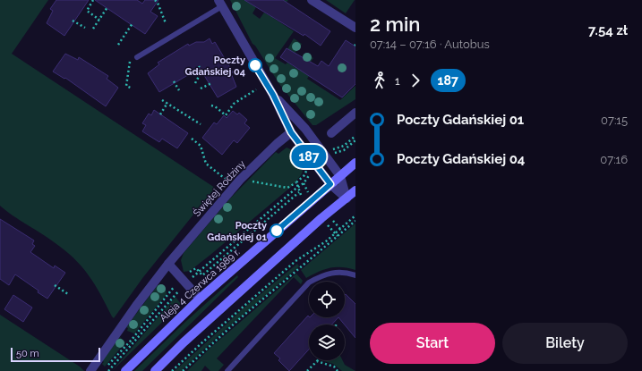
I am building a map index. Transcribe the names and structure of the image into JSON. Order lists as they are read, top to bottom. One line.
{"streets":{"main road":["Aleja 4 Czerwca 1989 r."],"street":["Świętej Rodziny"]},"places":["Poczty Gdańskiej 04","Poczty Gdańskiej 01"],"lines":["bus line 187"],"scale_bar":"50 m","page":{"on_map":"187","heading":["2 min","07:14 – 07:16 · Autobus","7.54 zł"],"legs":["1","187"],"list":[{"name":"Poczty Gdańskiej 01","value":"07:15"},{"name":"Poczty Gdańskiej 04","value":"07:16"}],"buttons":["Start","Bilety"],"scale":"50 m"}}
